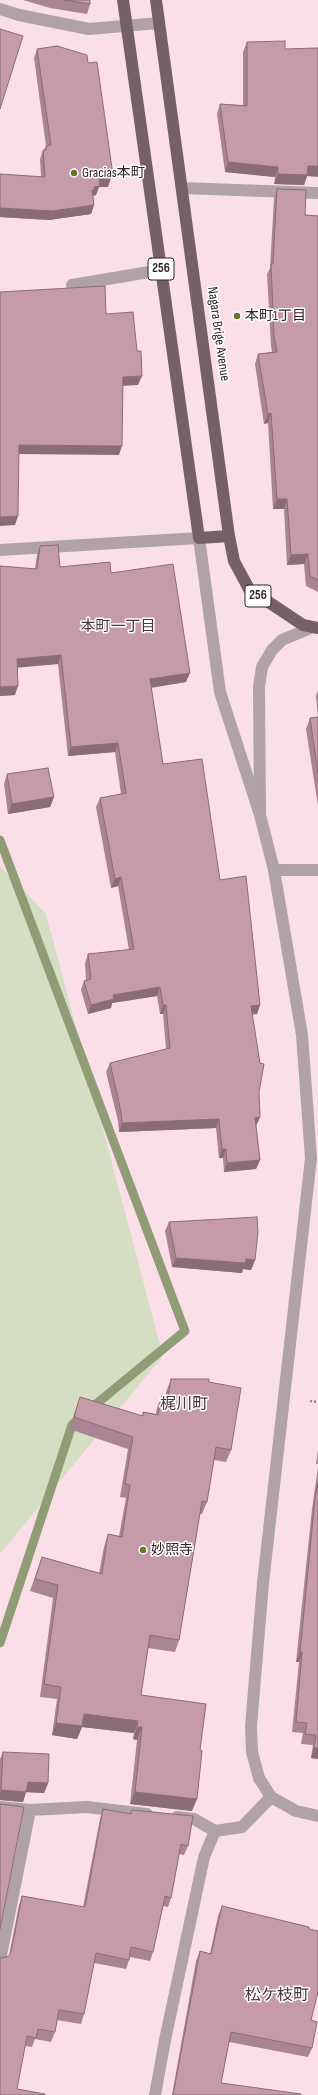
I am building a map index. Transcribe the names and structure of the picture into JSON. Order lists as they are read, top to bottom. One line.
{"streets":{"highway":["256","Nagara Brige Avenue"]},"districts":["本町一丁目","梶川町","松ケ枝町"],"places":["Gracias本町","本町1丁目","妙照寺"]}
